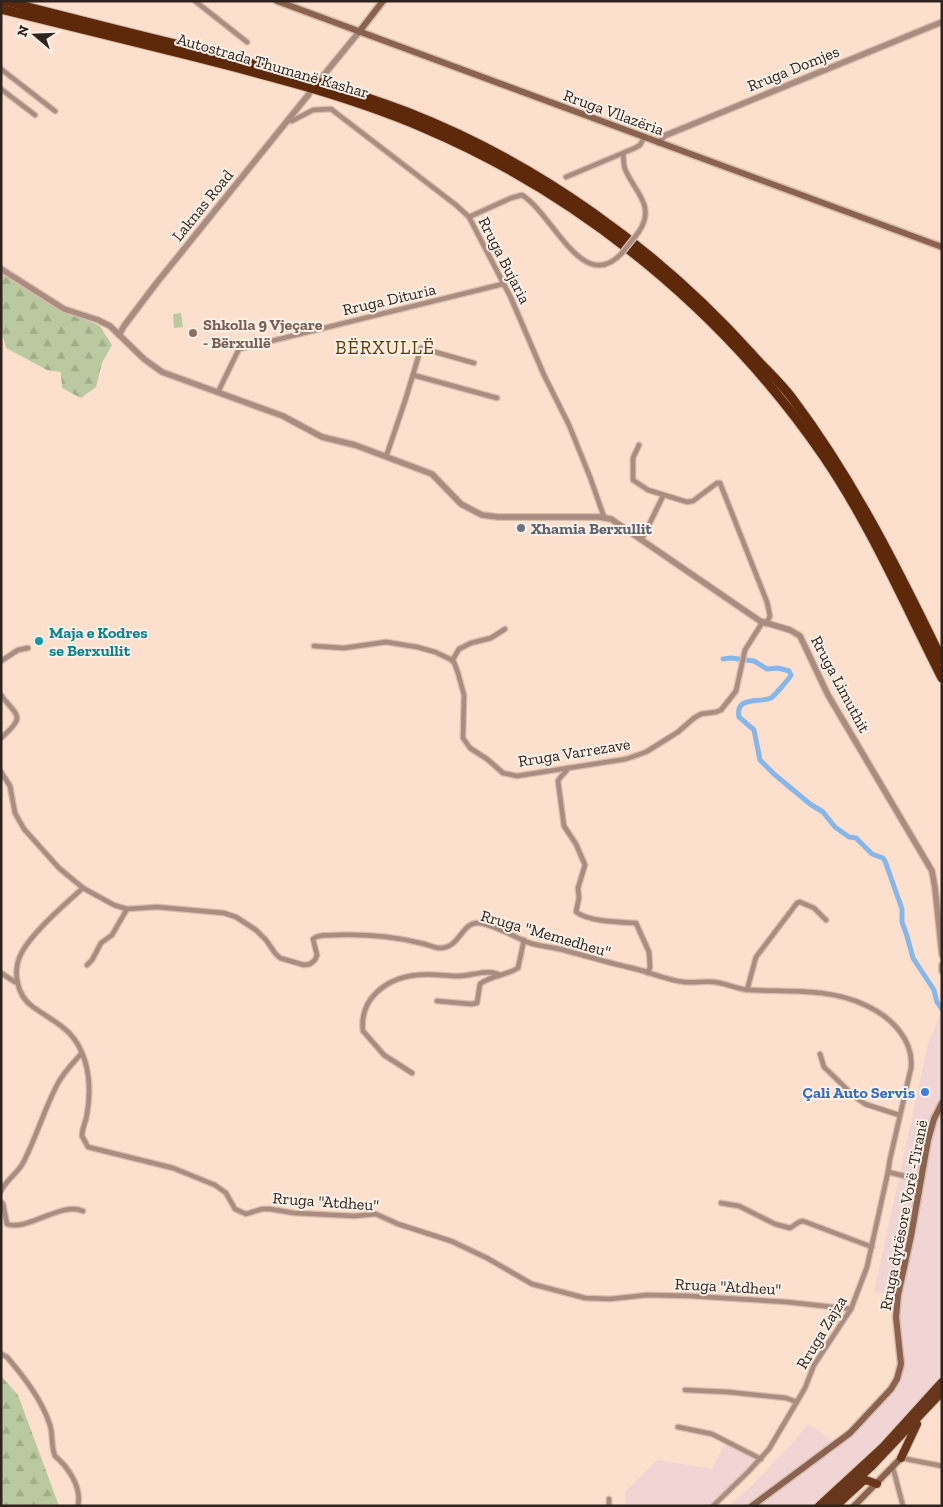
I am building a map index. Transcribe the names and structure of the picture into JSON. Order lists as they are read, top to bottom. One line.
{"streets":{"highway":["Autostrada Thumanë Kashar"],"main road":["Rruga Vllazëria","Rruga dytësore Vorë -Tiranë"],"street":["Rruga Domjes","Laknas Road","Rruga Bujaria","Rruga Dituria","Rruga Limuthit","Rruga Varrezave","Rruga \"Memedheu\"","Rruga \"Atdheu\"","Rruga Zajza"]},"crossings":[["Rruga Domjes","Rruga Vllazëria"],["Laknas Road","Rruga Bujaria"],["Rruga Bujaria","Rruga Dituria"],["Rruga Bujaria","Rruga Limuthit"],["Rruga Limuthit","Rruga Varrezave"],["Rruga \"Memedheu\"","Rruga Zajza"],["Rruga \"Atdheu\"","Rruga Zajza"]],"districts":["BËRXULLË"],"places":["Shkolla 9 Vjeçare - Bërxullë","Xhamia Berxullit","Maja e Kodres se Berxullit","Çali Auto Servis"],"north":"left"}
